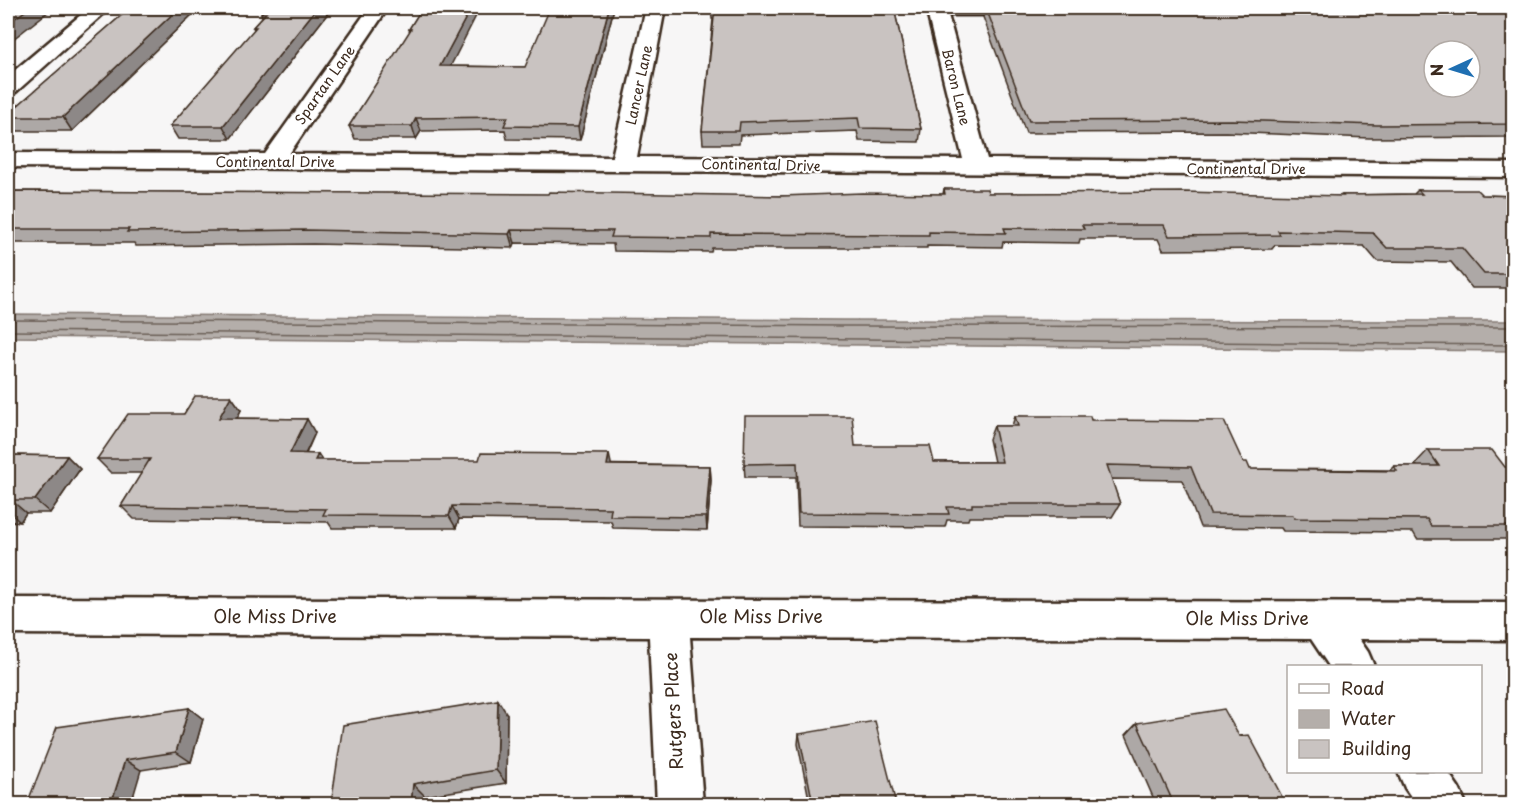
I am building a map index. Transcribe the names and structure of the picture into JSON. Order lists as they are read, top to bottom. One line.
{"streets":{"street":["Spartan Lane","Lancer Lane","Baron Lane","Continental Drive","Ole Miss Drive","Rutgers Place"]},"crossings":[["Spartan Lane","Continental Drive"],["Lancer Lane","Continental Drive"],["Baron Lane","Continental Drive"],["Ole Miss Drive","Rutgers Place"]],"legend":["Road","Water","Building"],"north":"left"}
